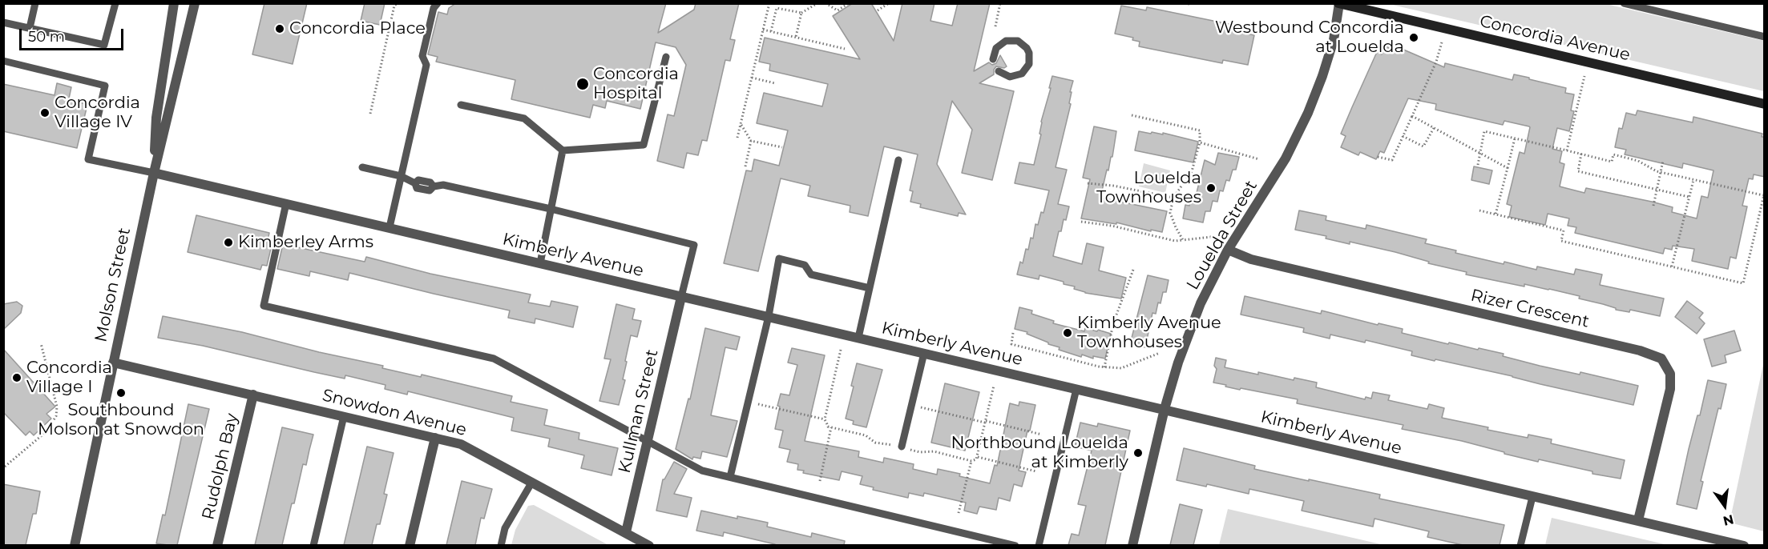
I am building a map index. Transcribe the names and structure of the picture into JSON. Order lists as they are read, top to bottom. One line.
{"streets":{"main road":["Concordia Avenue"],"street":["Louelda Street","Kimberly Avenue","Molson Street","Rizer Crescent","Kullman Street","Snowdon Avenue","Rudolph Bay"]},"crossings":[["Concordia Avenue","Louelda Street"],["Louelda Street","Kimberly Avenue"],["Louelda Street","Rizer Crescent"],["Kimberly Avenue","Molson Street"],["Kimberly Avenue","Rizer Crescent"],["Kimberly Avenue","Kullman Street"],["Molson Street","Snowdon Avenue"],["Kullman Street","Snowdon Avenue"],["Snowdon Avenue","Rudolph Bay"]],"places":["Concordia Place","Westbound Concordia at Louelda","Concordia Hospital","Concordia Village IV","Louelda Townhouses","Kimberley Arms","Kimberly Avenue Townhouses","Concordia Village I","Southbound Molson at Snowdon","Northbound Louelda at Kimberly"],"scale_bar":"50 m","north":"bottom"}
